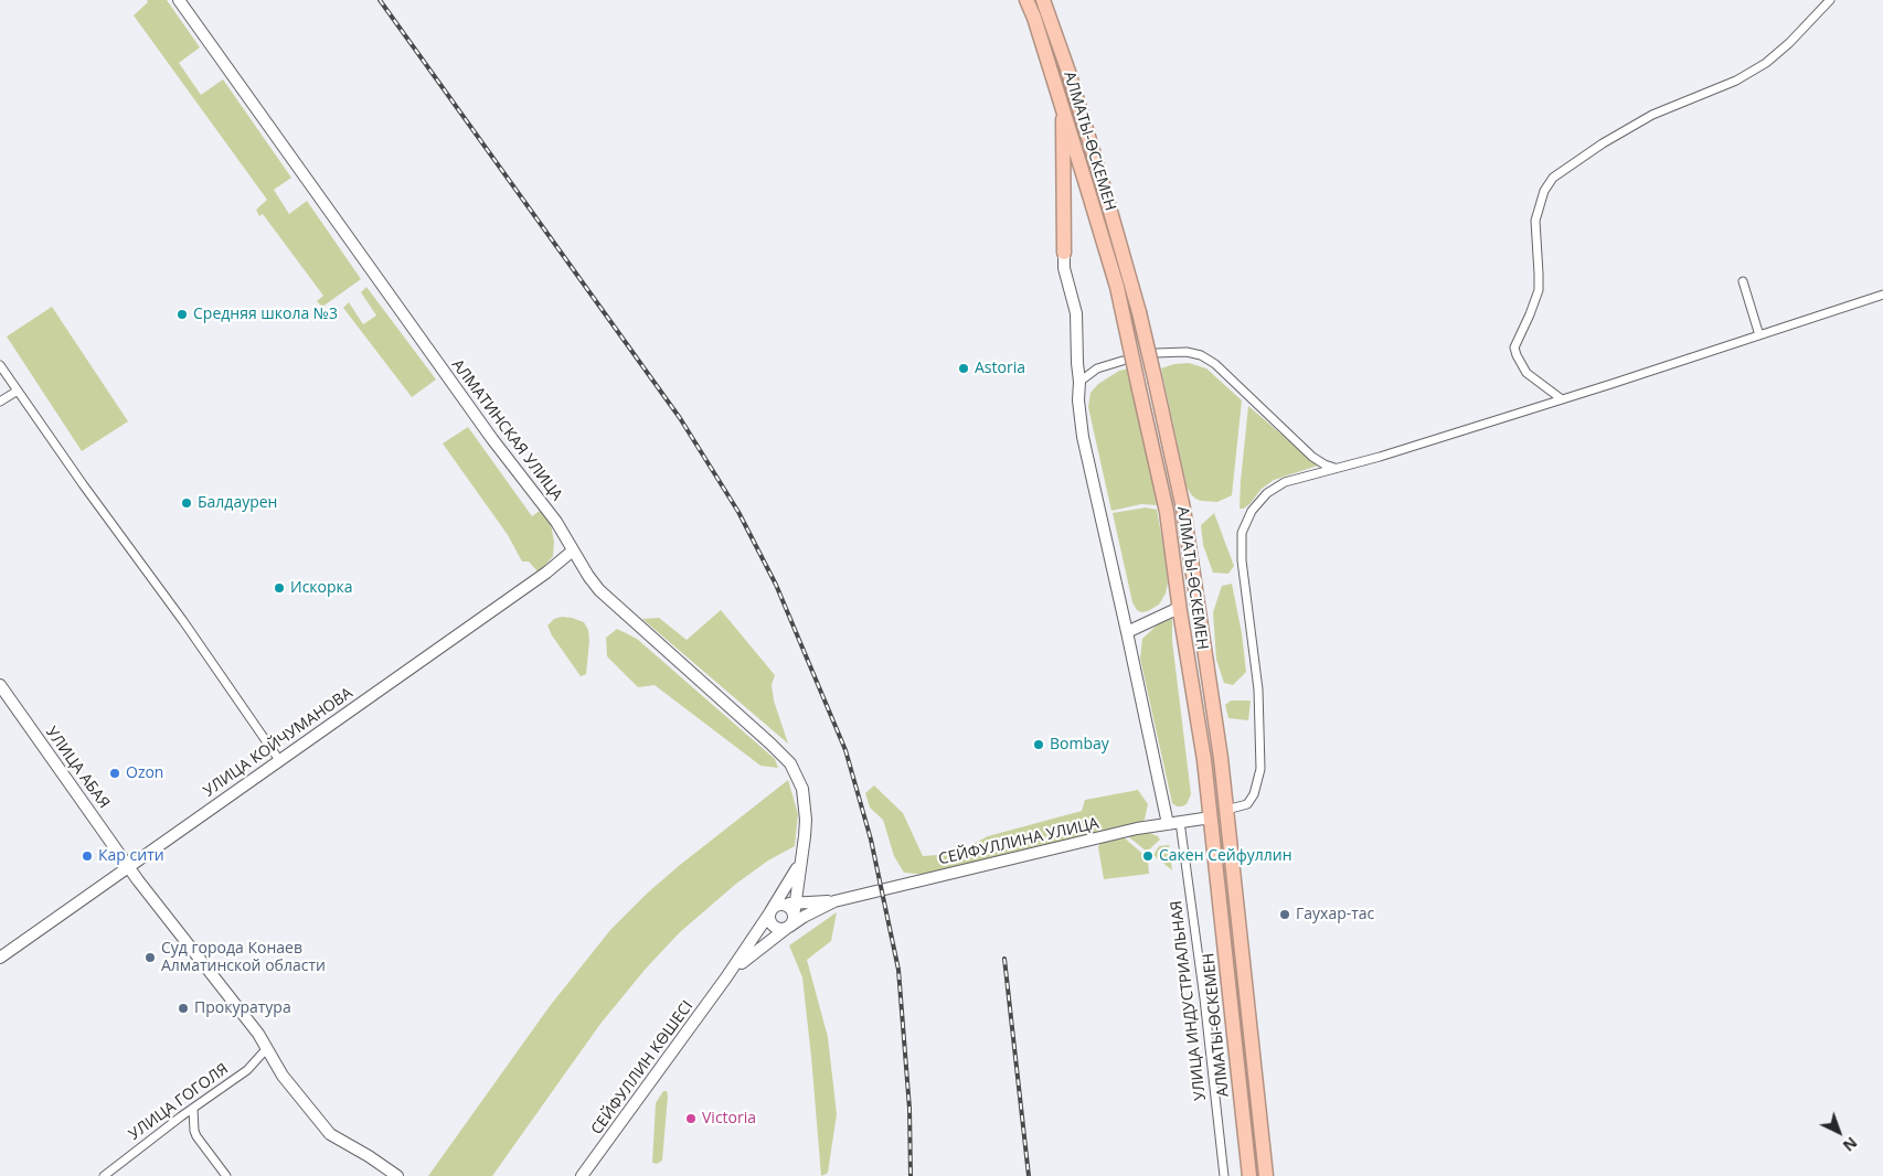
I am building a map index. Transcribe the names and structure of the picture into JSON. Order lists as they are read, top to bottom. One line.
{"streets":{"highway":["АЛМАТЫ-ӨСКЕМЕН"],"street":["АЛМАТИНСКАЯ УЛИЦА","УЛИЦА КОЙЧУМАНОВА","УЛИЦА АБАЯ","СЕЙФУЛЛИНА УЛИЦА","УЛИЦА ИНДУСТРИАЛЬНАЯ","СЕЙФУЛЛИН КӨШЕСІ","УЛИЦА ГОГОЛЯ"]},"crossings":[["АЛМАТЫ-ӨСКЕМЕН","СЕЙФУЛЛИНА УЛИЦА"],["АЛМАТИНСКАЯ УЛИЦА","УЛИЦА КОЙЧУМАНОВА"],["УЛИЦА КОЙЧУМАНОВА","УЛИЦА АБАЯ"],["УЛИЦА АБАЯ","УЛИЦА ГОГОЛЯ"],["СЕЙФУЛЛИНА УЛИЦА","УЛИЦА ИНДУСТРИАЛЬНАЯ"]],"places":["Средняя школа №3","Astoria","Балдаурен","Искоркa","Bombay","Ozon","Кар сити","Сакен Сейфуллин","Гаухар-тас","Суд города Конаев Алматинской области","Прокуратура","Victoria"],"north":"bottom right"}
